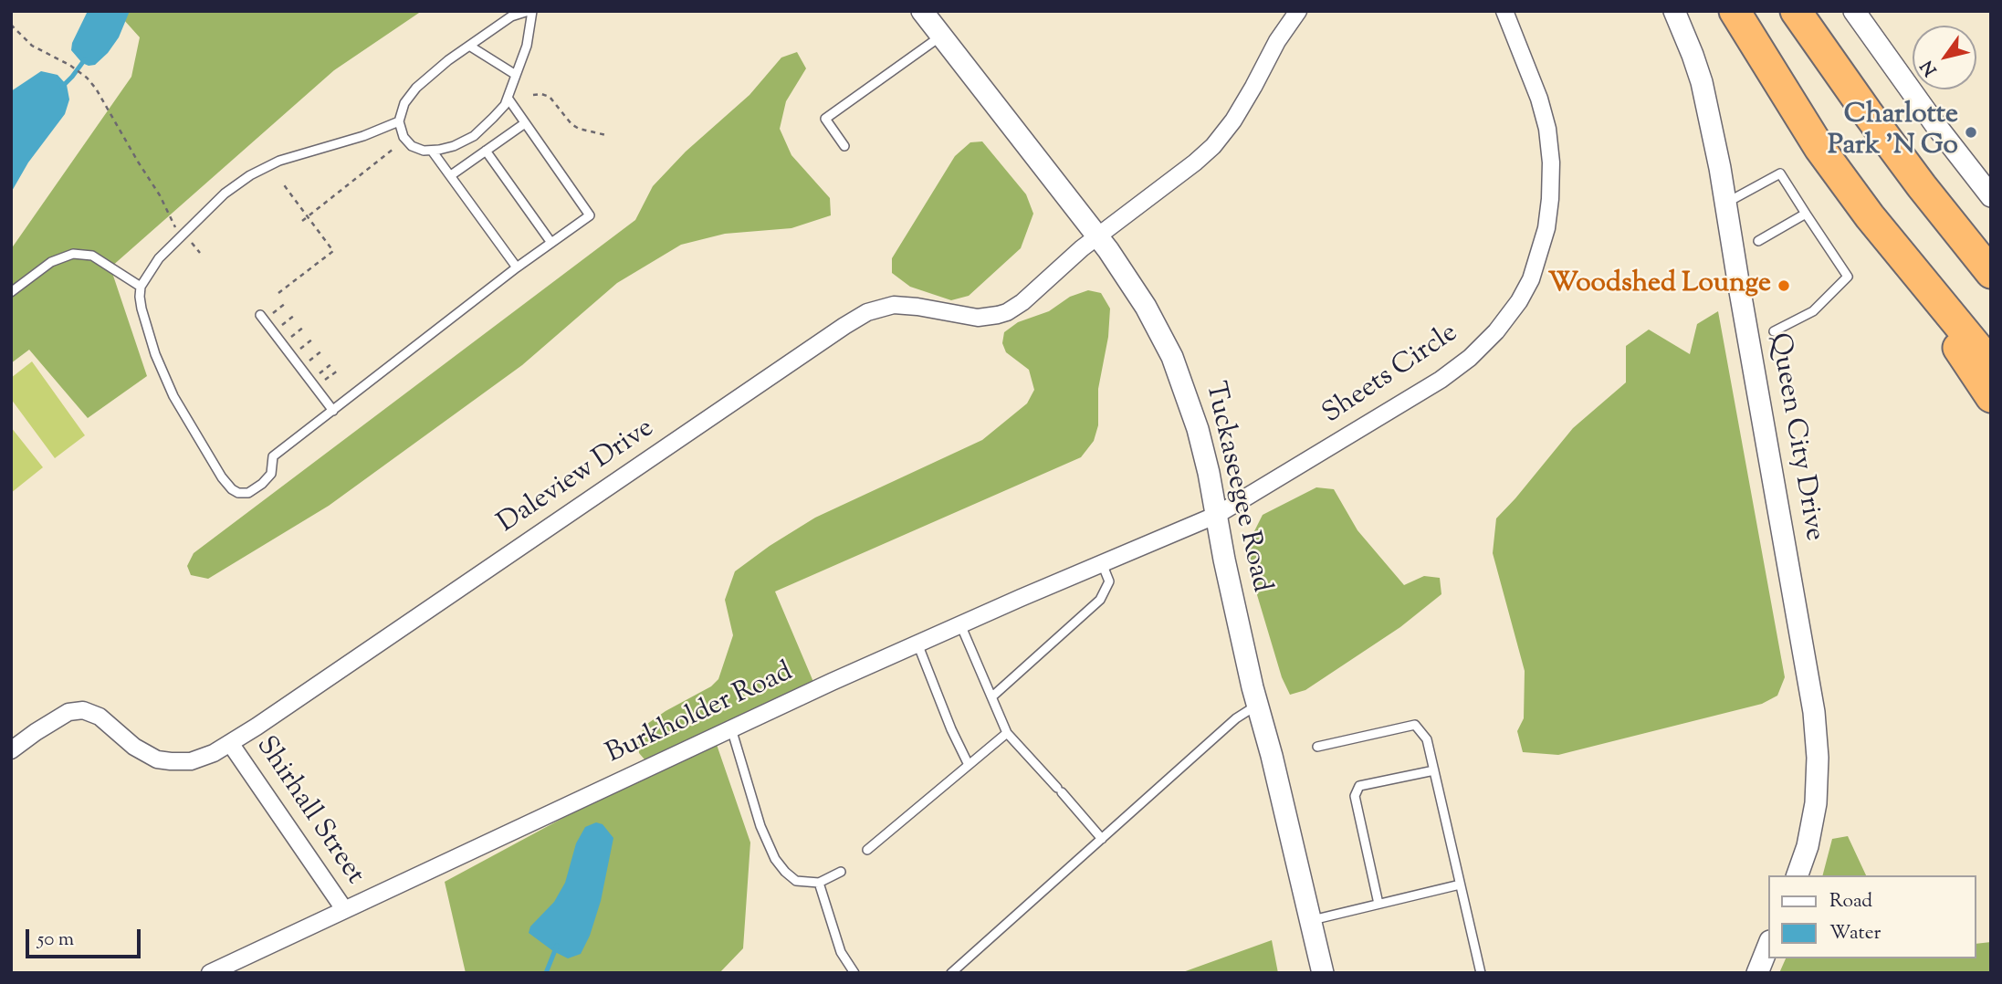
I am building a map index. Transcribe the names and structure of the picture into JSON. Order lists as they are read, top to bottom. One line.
{"streets":{"street":["Sheets Circle","Queen City Drive","Daleview Drive","Tuckaseegee Road","Burkholder Road","Shirhall Street"]},"crossings":[["Sheets Circle","Tuckaseegee Road"],["Sheets Circle","Burkholder Road"],["Daleview Drive","Tuckaseegee Road"],["Daleview Drive","Shirhall Street"],["Tuckaseegee Road","Burkholder Road"],["Burkholder Road","Shirhall Street"]],"places":["Charlotte Park 'N Go","Woodshed Lounge"],"legend":["Road","Water"],"scale_bar":"50 m","north":"bottom left"}
